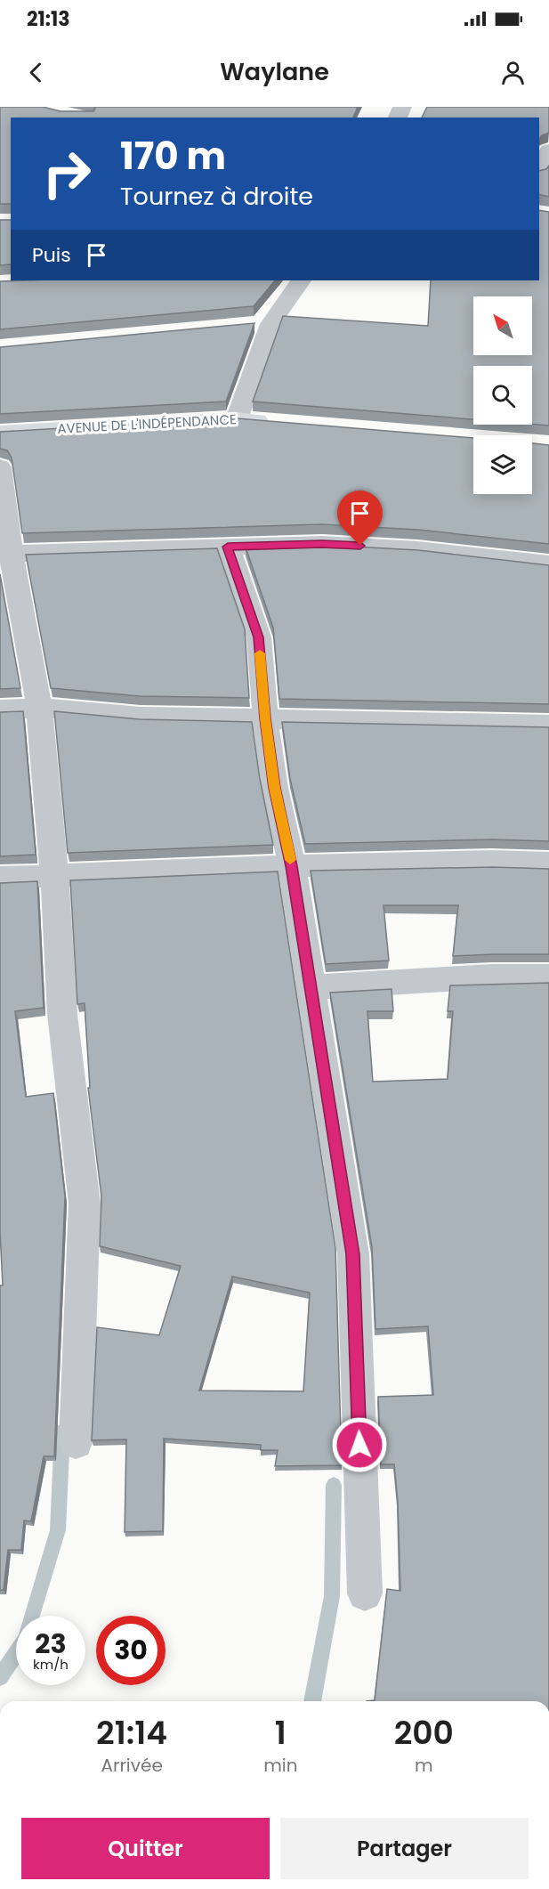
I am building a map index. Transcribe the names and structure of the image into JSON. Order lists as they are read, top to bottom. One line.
{"streets":{"main road":["AVENUE DE L'INDÉPENDANCE"]},"north":"top left","page":{"status":"21:13","header":"Waylane","turn":["170 m","Tournez à droite"],"then":"Puis","speed":"23 km/h","limit":"30","eta":["21:14","Arrivée","1","min","200","m"],"buttons":["Quitter","Partager"]}}
